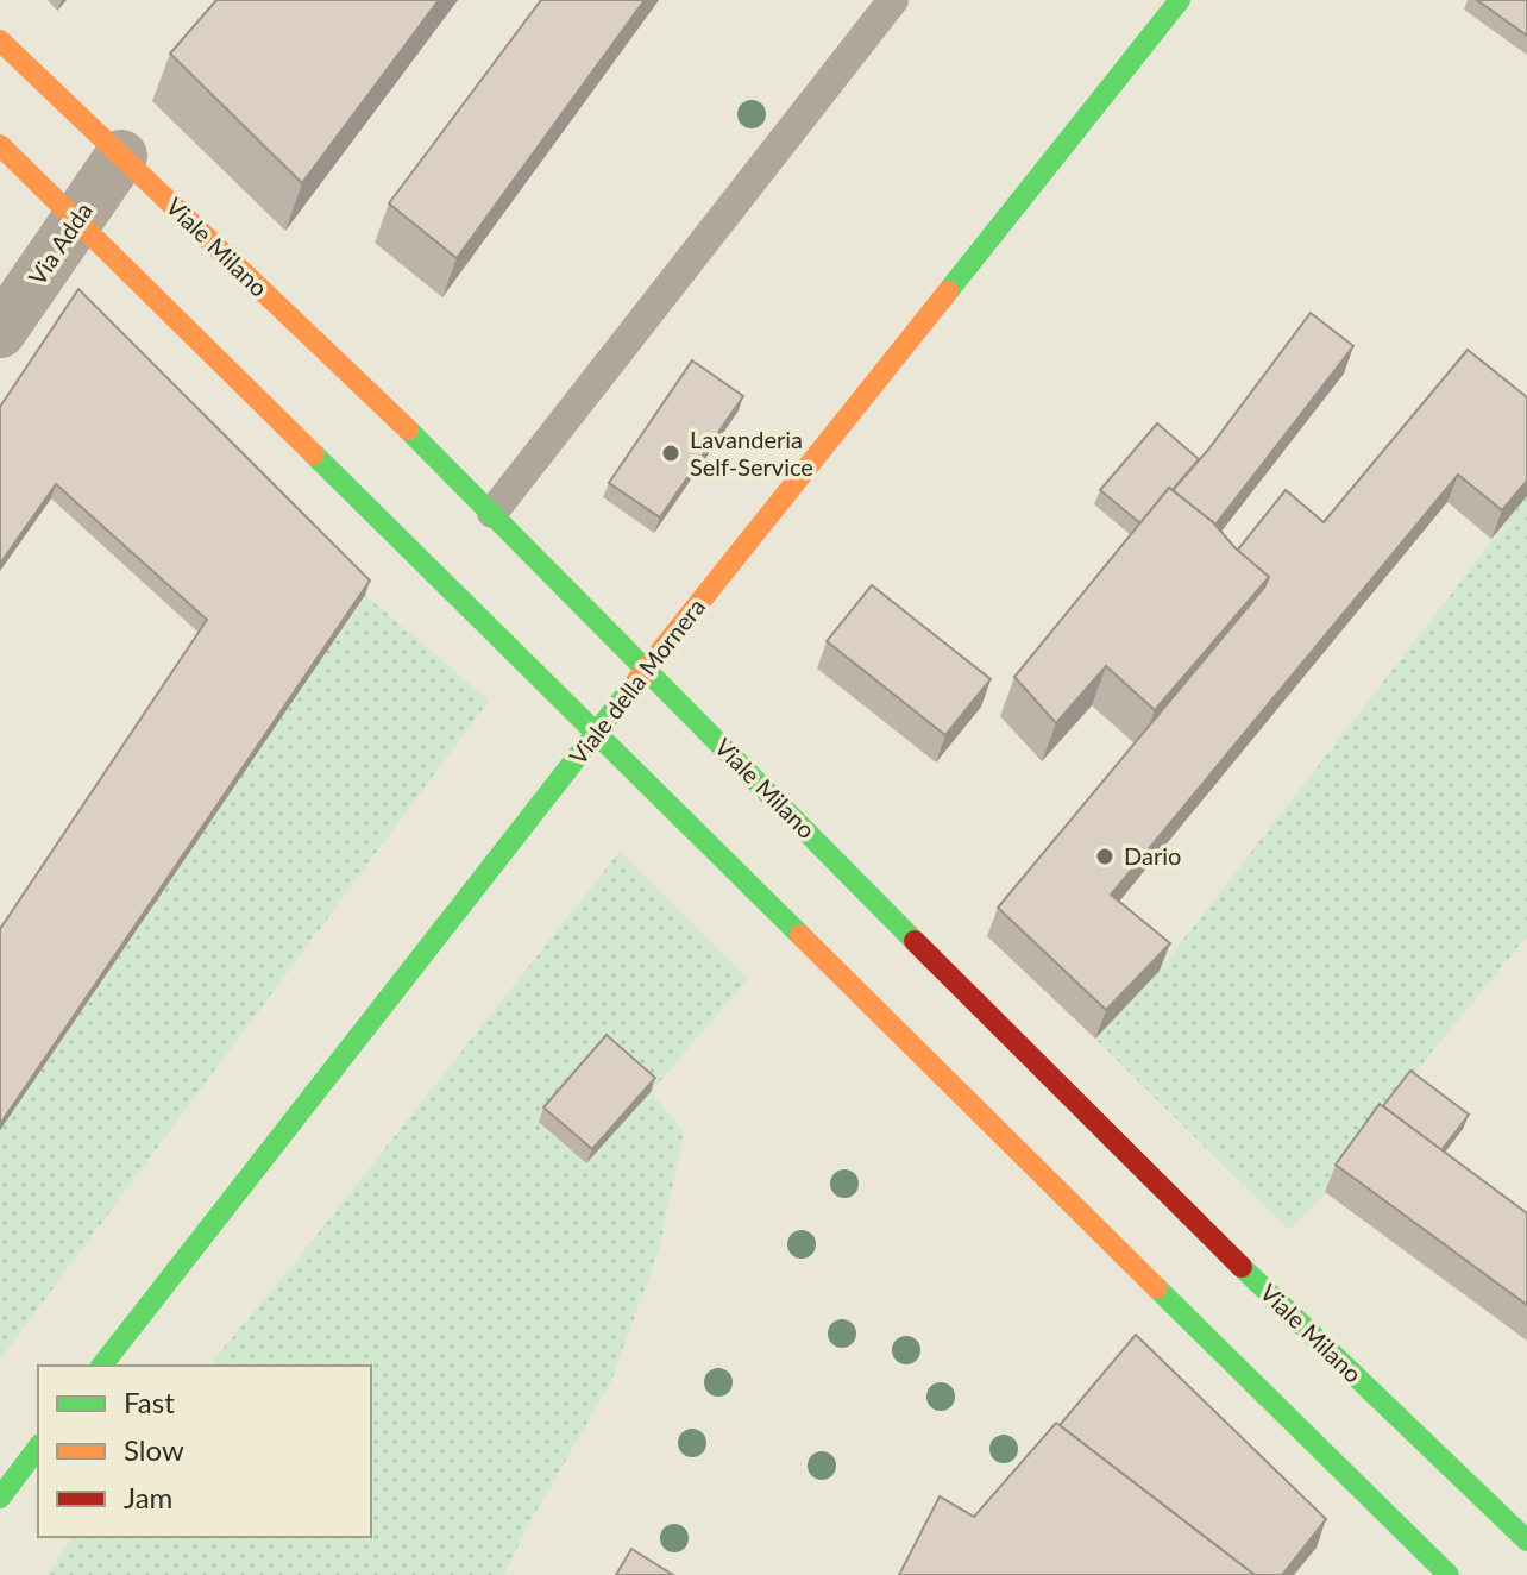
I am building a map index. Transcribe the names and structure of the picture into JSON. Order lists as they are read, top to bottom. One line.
{"streets":{"street":["Via Adda","Viale Milano","Viale della Mornera"]},"crossings":[["Via Adda","Viale Milano"]],"places":["Lavanderia Self-Service","Dario"],"legend":["Fast","Slow","Jam"]}
